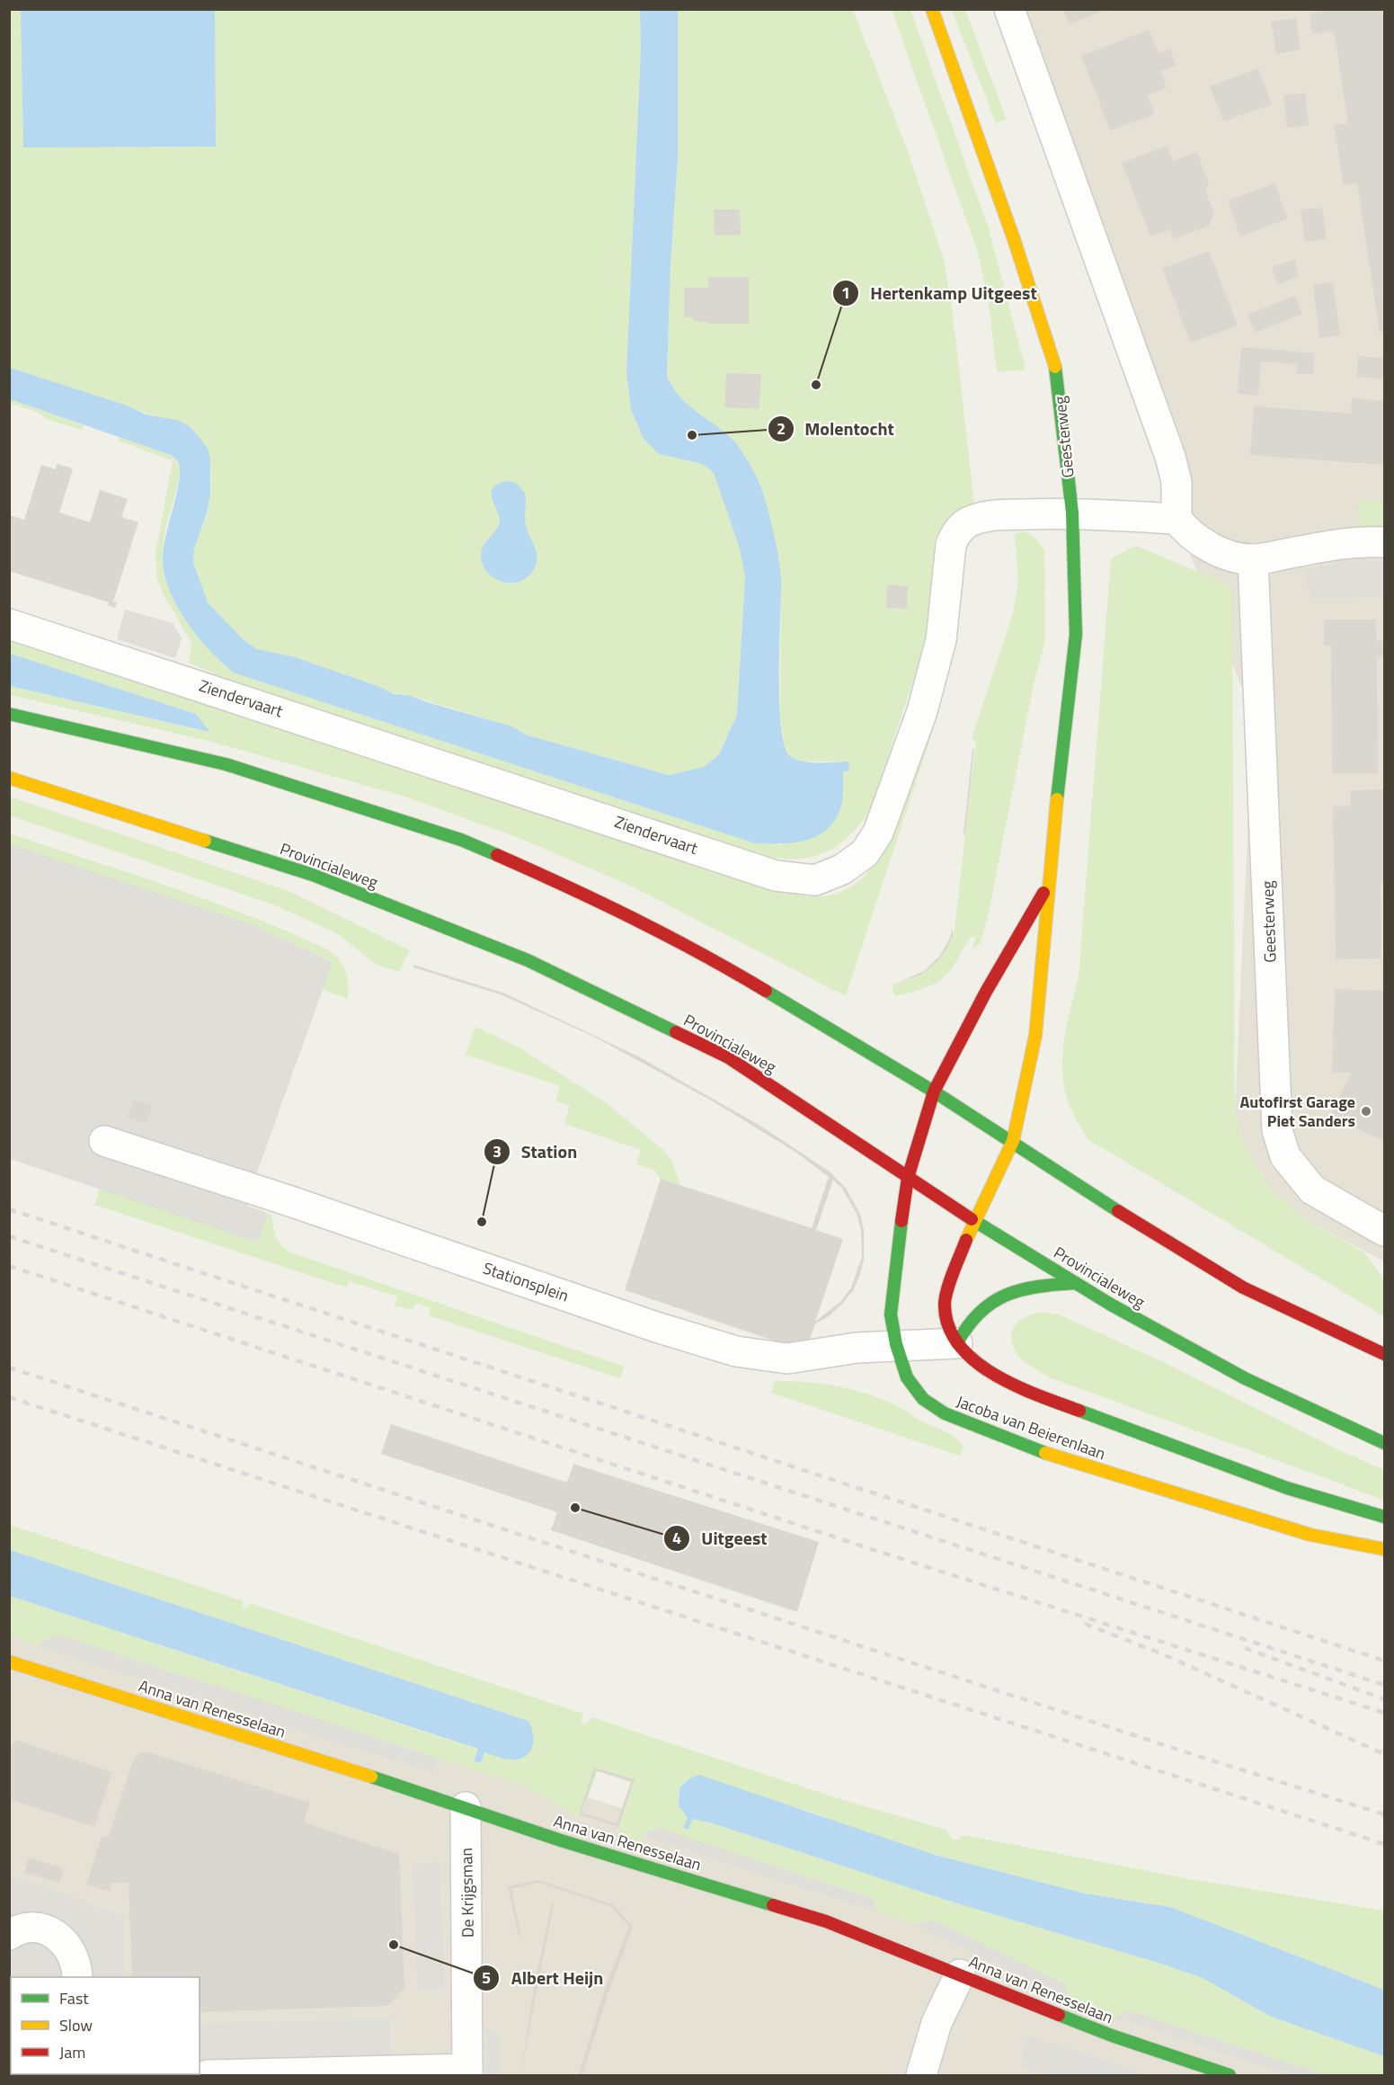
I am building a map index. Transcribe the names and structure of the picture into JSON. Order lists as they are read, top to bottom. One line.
{"streets":{"main road":["Geesterweg","Provincialeweg","Jacoba van Beierenlaan","Anna van Renesselaan"],"street":["Ziendervaart","Stationsplein","De Krijgsman"]},"crossings":[["Geesterweg","Ziendervaart"],["Geesterweg","Provincialeweg"],["Geesterweg","Jacoba van Beierenlaan"],["Provincialeweg","Jacoba van Beierenlaan"],["Stationsplein","Jacoba van Beierenlaan"],["Anna van Renesselaan","De Krijgsman"]],"places":["Hertenkamp Uitgeest","Molentocht","Autofirst Garage Piet Sanders","Station","Uitgeest","Albert Heijn"],"legend":["Fast","Slow","Jam"]}
